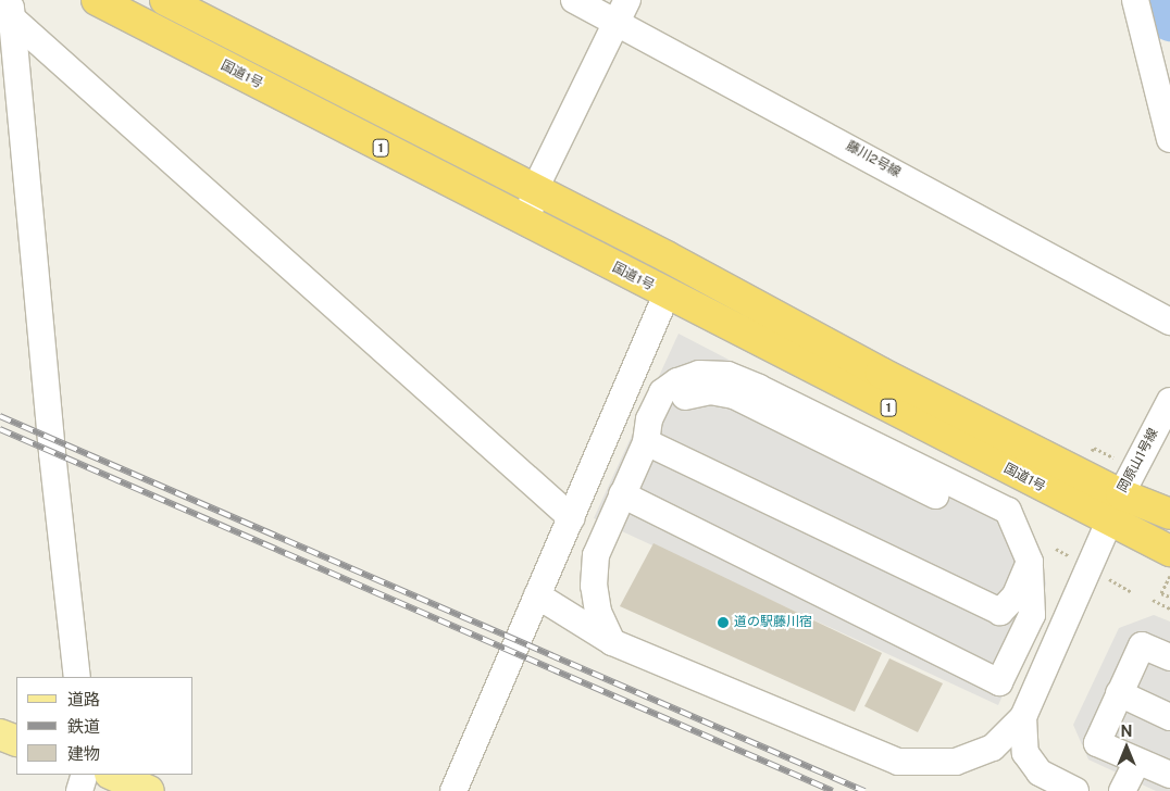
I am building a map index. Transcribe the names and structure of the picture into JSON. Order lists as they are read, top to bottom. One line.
{"streets":{"highway":["国道1号","1"],"street":["藤川2号線","岡原山1号線"]},"crossings":[["国道1号","岡原山1号線"],["1","岡原山1号線"]],"places":["道の駅藤川宿"],"legend":["道路","鉄道","建物"],"north":"top"}
